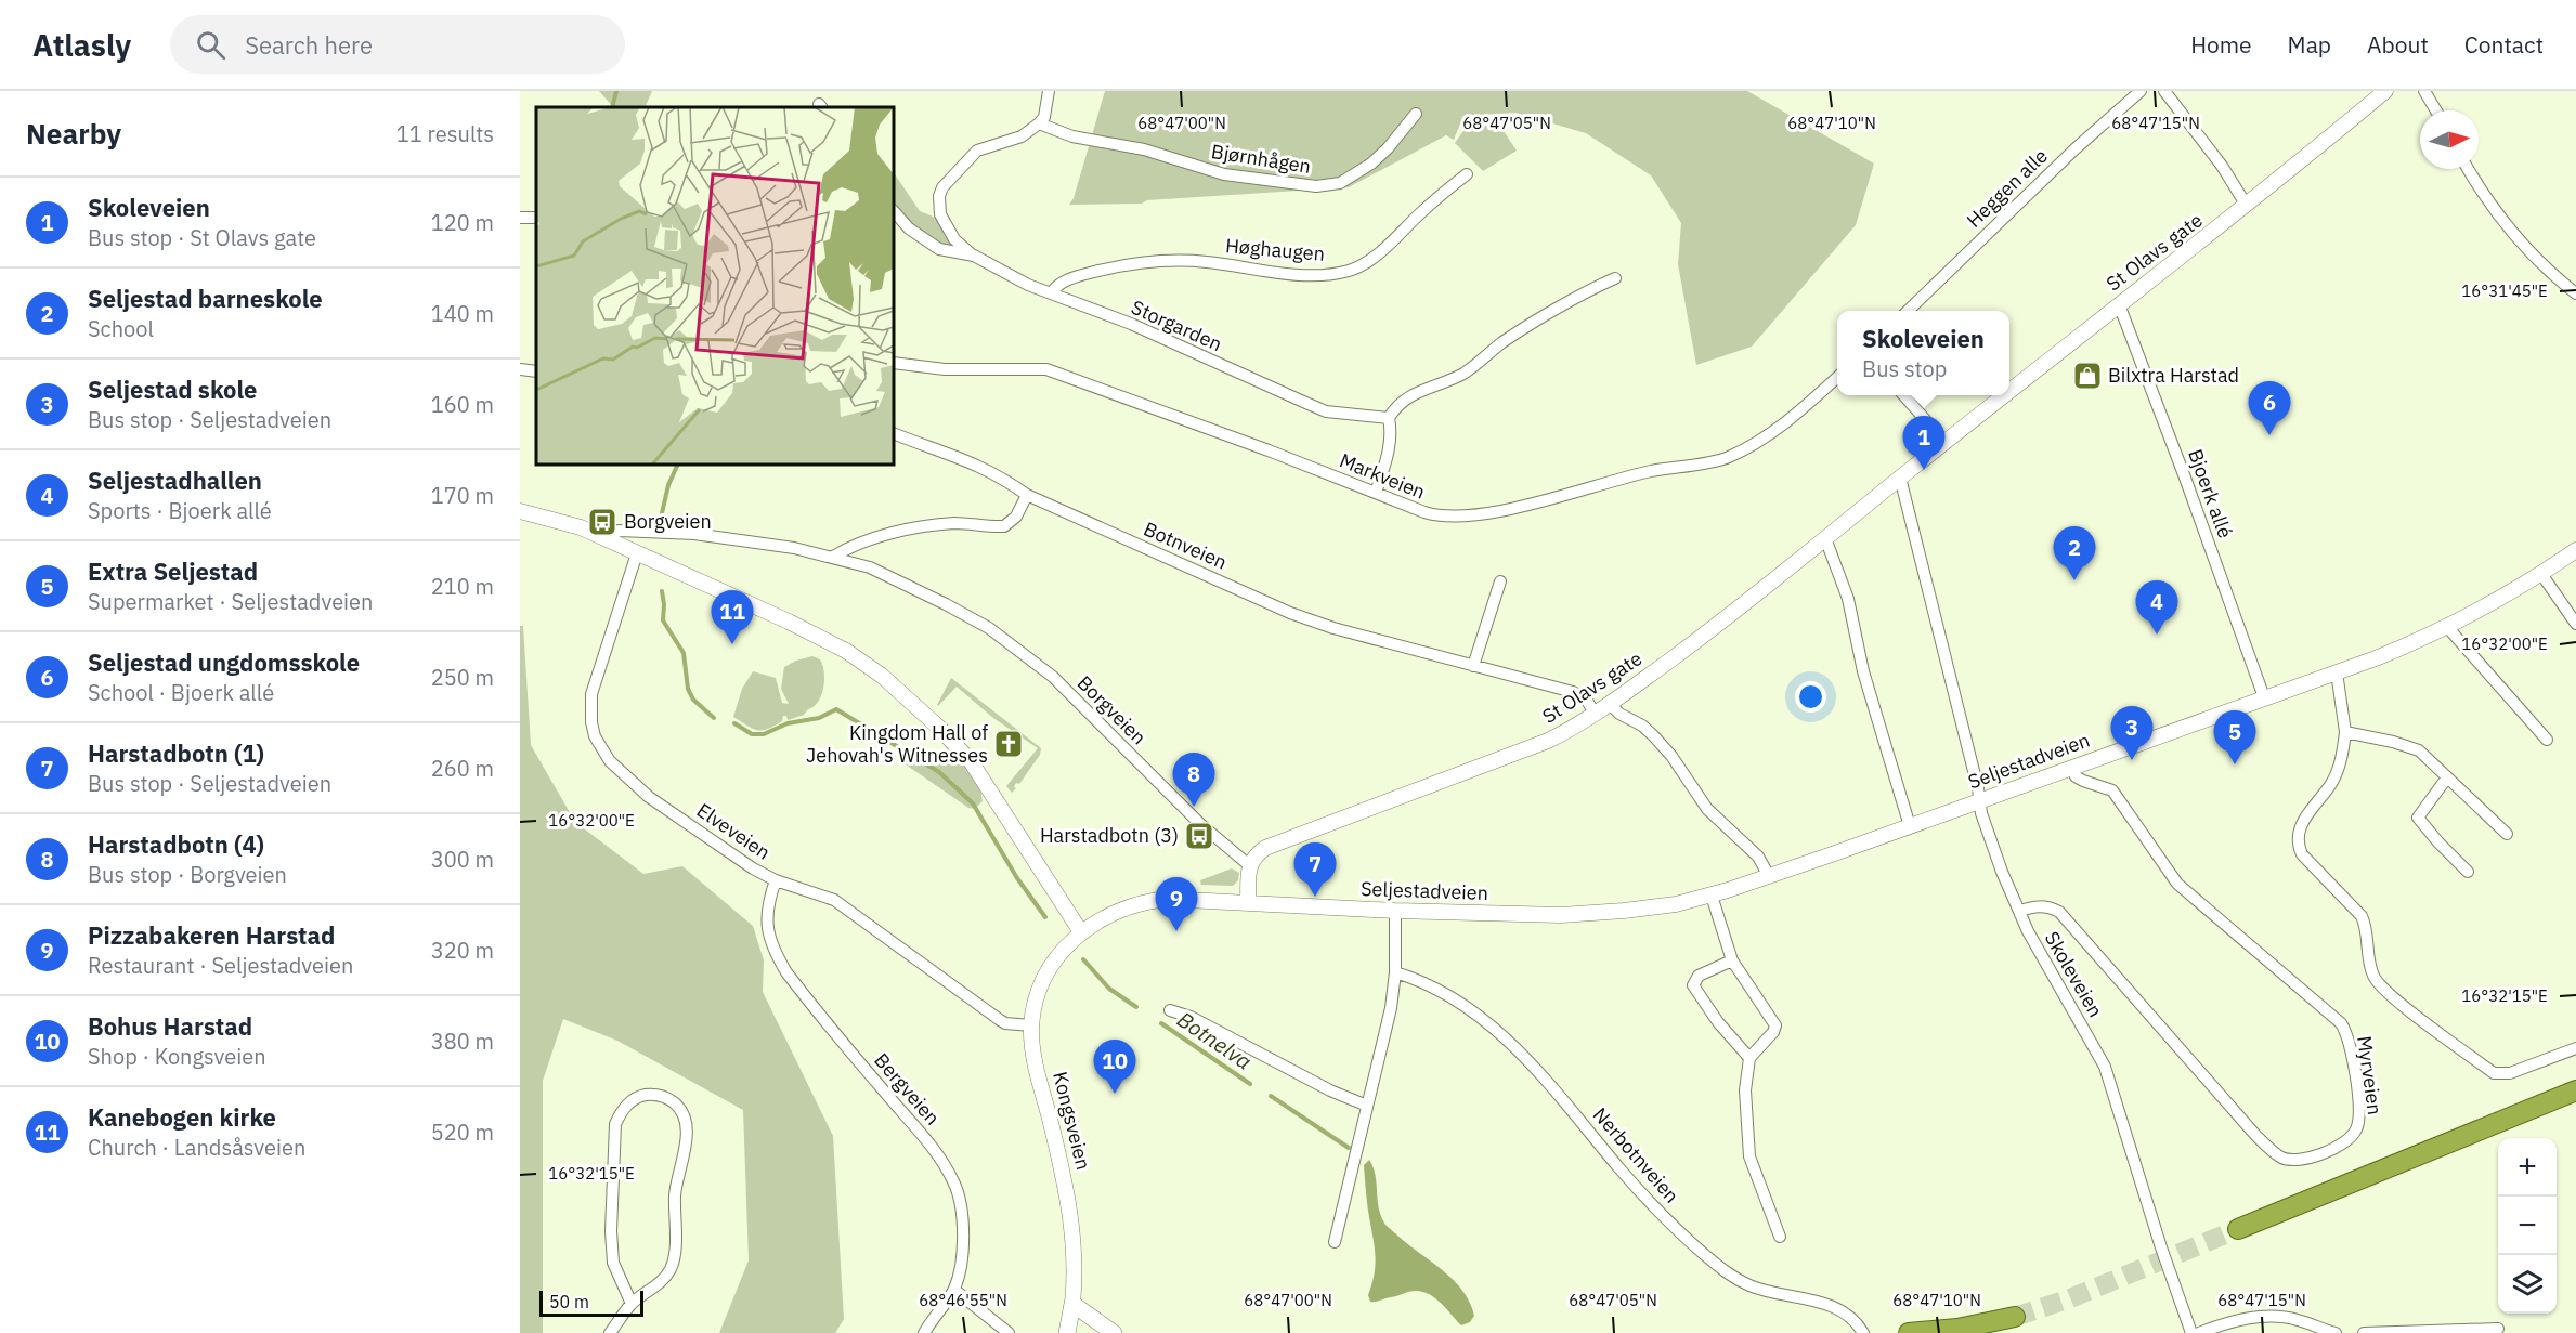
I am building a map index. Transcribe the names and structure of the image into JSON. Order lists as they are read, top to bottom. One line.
{"streets":{"main road":["Kongsveien"],"street":["Bjørnhågen","Heggen alle","Høghaugen","St Olavs gate","Storgarden","Markveien","Bjoerk allé","Botnveien","Borgveien","Seljestadveien","Elveveien","Skoleveien","Myrveien","Bergveien","Nerbotnveien"]},"crossings":[["Høghaugen","Storgarden"],["St Olavs gate","Bjoerk allé"],["St Olavs gate","Botnveien"],["St Olavs gate","Borgveien"],["St Olavs gate","Skoleveien"],["Bjoerk allé","Seljestadveien"],["Seljestadveien","Skoleveien"],["Seljestadveien","Myrveien"],["Seljestadveien","Kongsveien"],["Elveveien","Bergveien"],["Elveveien","Kongsveien"],["Skoleveien","Myrveien"]],"water":["Botnelva"],"places":{"shop":["Bilxtra Harstad"],"bus stop":["Borgveien","Harstadbotn (3)"],"church":["Kingdom Hall of Jehovah's Witnesses"]},"scale_bar":"50 m","north":"right","page":{"header":"Atlasly","search":"Search here","nav":["Home","Map","About","Contact"],"heading":["Nearby","11 results"],"list":[{"mark":"1","name":"Skoleveien","note":"Bus stop · St Olavs gate","value":"120 m"},{"mark":"2","name":"Seljestad barneskole","note":"School","value":"140 m"},{"mark":"3","name":"Seljestad skole","note":"Bus stop · Seljestadveien","value":"160 m"},{"mark":"4","name":"Seljestadhallen","note":"Sports · Bjoerk allé","value":"170 m"},{"mark":"5","name":"Extra Seljestad","note":"Supermarket · Seljestadveien","value":"210 m"},{"mark":"6","name":"Seljestad ungdomsskole","note":"School · Bjoerk allé","value":"250 m"},{"mark":"7","name":"Harstadbotn (1)","note":"Bus stop · Seljestadveien","value":"260 m"},{"mark":"8","name":"Harstadbotn (4)","note":"Bus stop · Borgveien","value":"300 m"},{"mark":"9","name":"Pizzabakeren Harstad","note":"Restaurant · Seljestadveien","value":"320 m"},{"mark":"10","name":"Bohus Harstad","note":"Shop · Kongsveien","value":"380 m"},{"mark":"11","name":"Kanebogen kirke","note":"Church · Landsåsveien","value":"520 m"}],"popup":["Skoleveien","Bus stop"],"pins":["6","1","2","4","11","3","5","8","7","9","10"],"map_buttons":["+","−"],"scale":"50 m"},"coordinates":["68°47'00\"N","68°47'05\"N","68°47'10\"N","68°47'15\"N","16°31'45\"E","16°32'00\"E","16°32'15\"E","68°46'55\"N"]}
